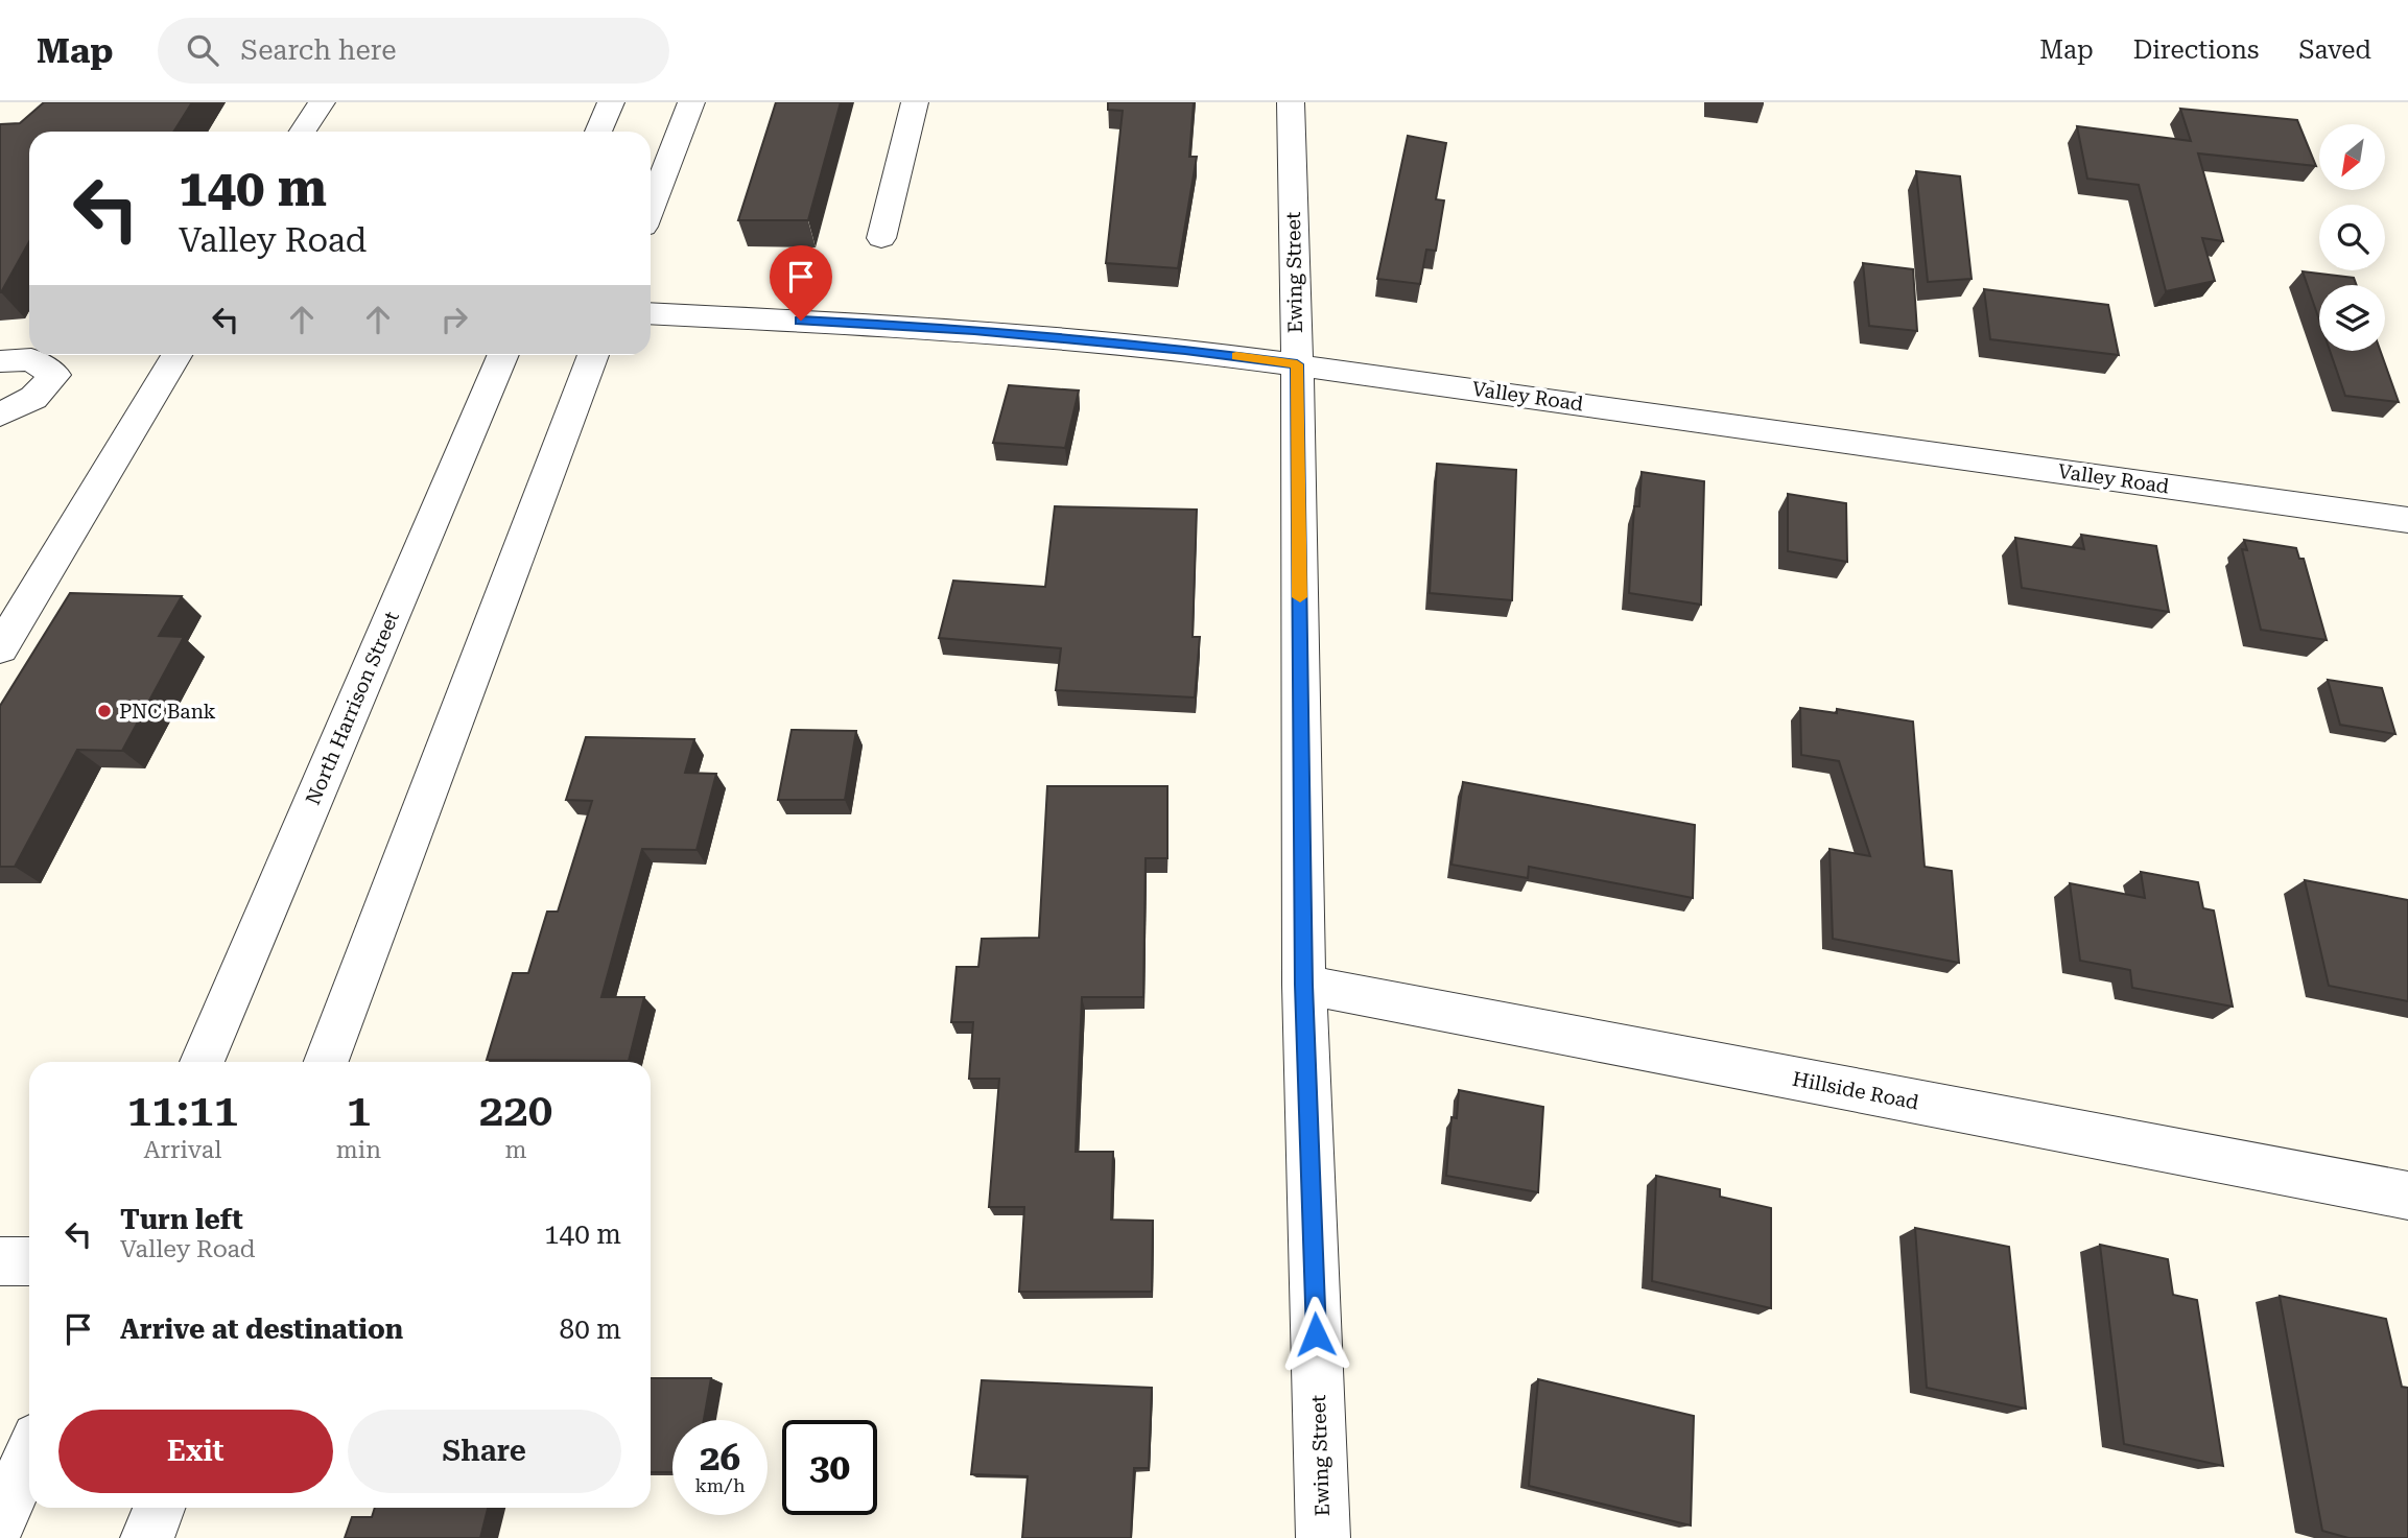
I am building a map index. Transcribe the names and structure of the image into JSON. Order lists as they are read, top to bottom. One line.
{"streets":{"street":["Ewing Street","Valley Road","North Harrison Street","Hillside Road"]},"crossings":[["Ewing Street","Valley Road"],["Ewing Street","Hillside Road"]],"places":["PNC Bank"],"north":"bottom left","page":{"header":"Map","search":"Search here","nav":["Map","Directions","Saved"],"turn":["140 m","Valley Road"],"eta":["11:11","Arrival","1","min","220","m"],"list":[{"name":"Turn left","note":"Valley Road","value":"140 m"},{"name":"Arrive at destination","value":"80 m"}],"buttons":["Exit","Share"],"speed":"26 km/h","limit":"30"}}
